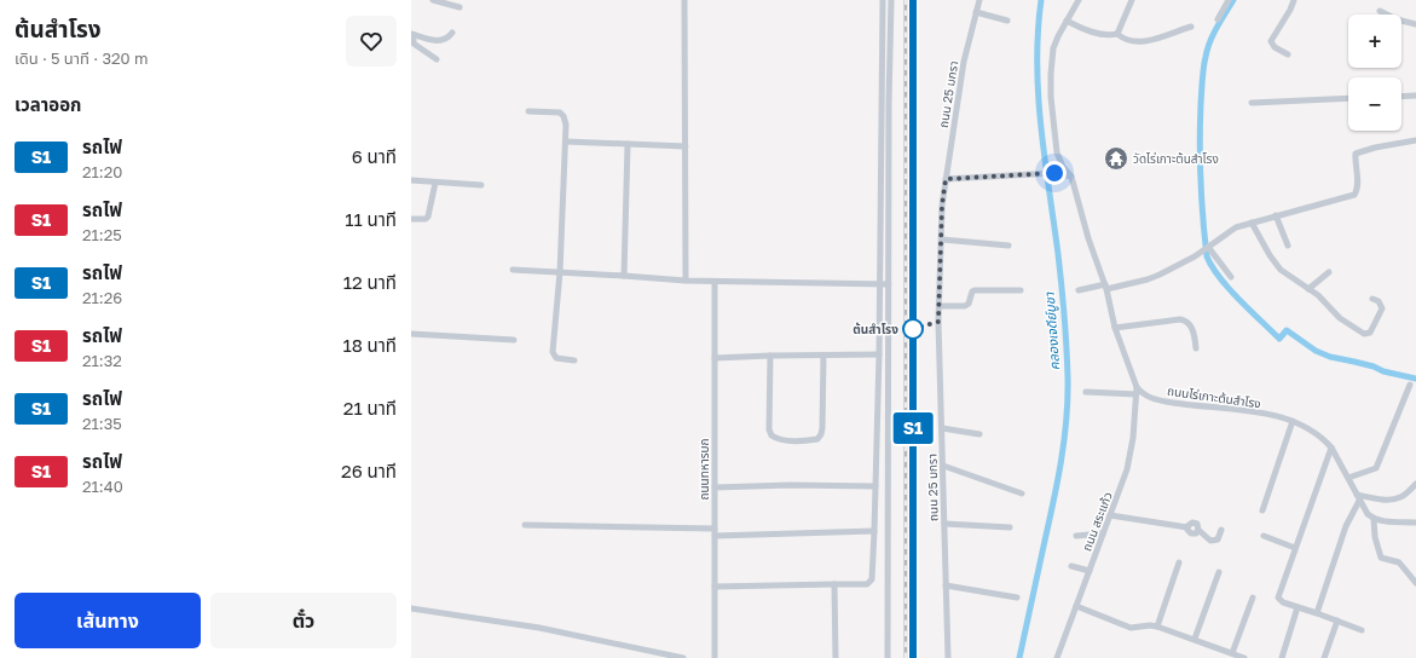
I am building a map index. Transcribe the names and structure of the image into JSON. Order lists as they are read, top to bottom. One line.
{"streets":{"street":["ถนน 25 มกรา","ถนนไร่เกาะต้นสำโรง","ถนนทหารบก","ถนน สระแก้ว"]},"crossings":[["ถนนไร่เกาะต้นสำโรง","ถนน สระแก้ว"]],"water":["คลองเจดีย์บูชา"],"places":{"temple":["วัดไร่เกาะต้นสำโรง"],"other":["ต้นสำโรง"]},"page":{"heading":[["ต้นสำโรง","เดิน · 5 นาที · 320 m"],"เวลาออก"],"on_map":"S1","map_buttons":["+","−"],"list":[{"mark":"S1","name":"รถไฟ","note":"21:20","value":"6 นาที"},{"mark":"S1","name":"รถไฟ","note":"21:25","value":"11 นาที"},{"mark":"S1","name":"รถไฟ","note":"21:26","value":"12 นาที"},{"mark":"S1","name":"รถไฟ","note":"21:32","value":"18 นาที"},{"mark":"S1","name":"รถไฟ","note":"21:35","value":"21 นาที"},{"mark":"S1","name":"รถไฟ","note":"21:40","value":"26 นาที"}],"buttons":["เส้นทาง","ตั๋ว"]}}
